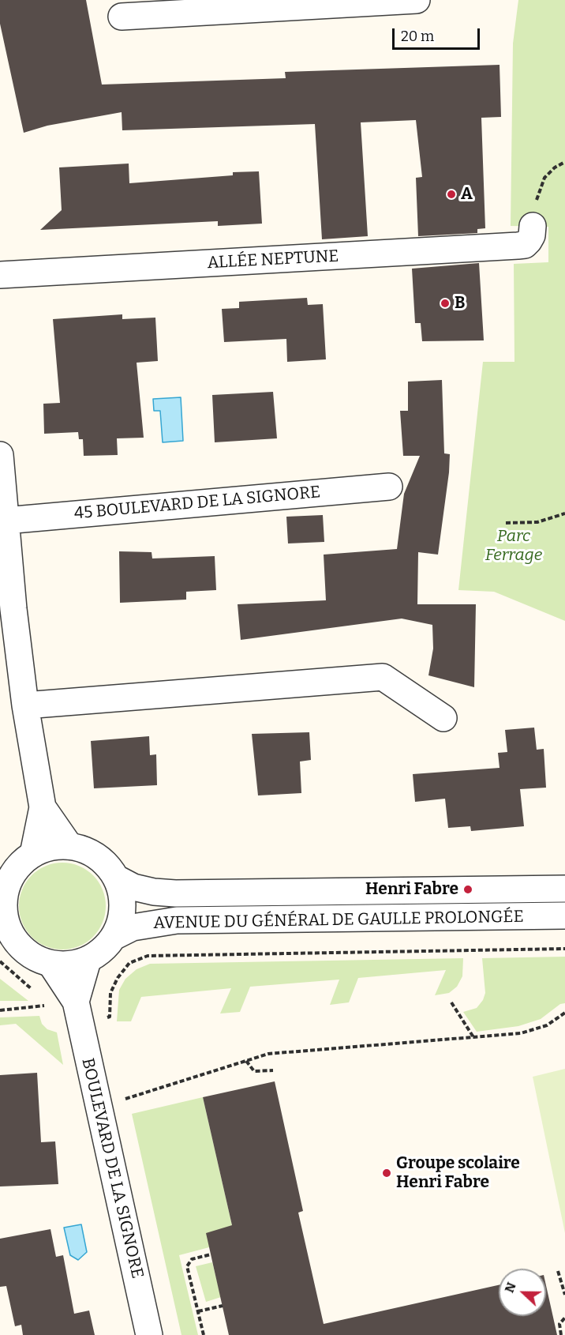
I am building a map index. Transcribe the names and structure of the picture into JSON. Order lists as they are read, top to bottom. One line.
{"streets":{"street":["ALLÉE NEPTUNE","45 BOULEVARD DE LA SIGNORE","AVENUE DU GÉNÉRAL DE GAULLE PROLONGÉE","BOULEVARD DE LA SIGNORE"]},"crossings":[["AVENUE DU GÉNÉRAL DE GAULLE PROLONGÉE","BOULEVARD DE LA SIGNORE"]],"parks":["Parc Ferrage"],"places":["A","B","Henri Fabre","Groupe scolaire Henri Fabre"],"scale_bar":"20 m","north":"left"}
